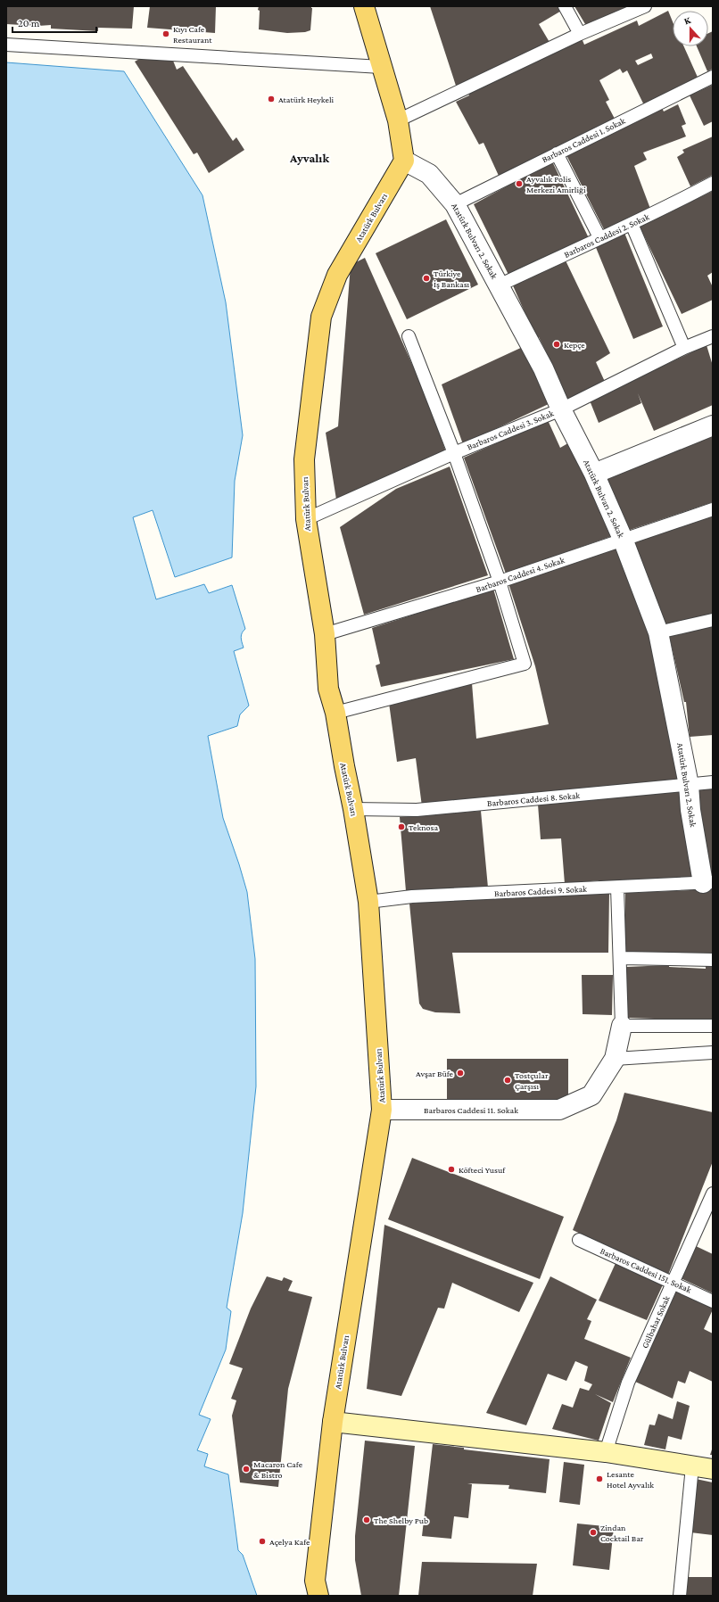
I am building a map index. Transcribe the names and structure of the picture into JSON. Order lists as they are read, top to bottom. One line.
{"streets":{"main road":["Atatürk Bulvarı"],"street":["Atatürk Bulvarı 2. Sokak","Barbaros Caddesi 11. Sokak"],"lane":["Barbaros Caddesi 1. Sokak","Barbaros Caddesi 2. Sokak","Barbaros Caddesi 3. Sokak","Barbaros Caddesi 4. Sokak","Barbaros Caddesi 8. Sokak","Barbaros Caddesi 9. Sokak","Barbaros Caddesi 151. Sokak","Gülbahar Sokak"]},"crossings":[["Barbaros Caddesi 1. Sokak","Atatürk Bulvarı 2. Sokak"],["Atatürk Bulvarı","Atatürk Bulvarı 2. Sokak"],["Atatürk Bulvarı","Barbaros Caddesi 3. Sokak"],["Atatürk Bulvarı","Barbaros Caddesi 4. Sokak"],["Atatürk Bulvarı","Barbaros Caddesi 8. Sokak"],["Atatürk Bulvarı","Barbaros Caddesi 9. Sokak"],["Atatürk Bulvarı","Barbaros Caddesi 11. Sokak"],["Barbaros Caddesi 2. Sokak","Atatürk Bulvarı 2. Sokak"],["Atatürk Bulvarı 2. Sokak","Barbaros Caddesi 3. Sokak"],["Atatürk Bulvarı 2. Sokak","Barbaros Caddesi 4. Sokak"],["Atatürk Bulvarı 2. Sokak","Barbaros Caddesi 8. Sokak"],["Atatürk Bulvarı 2. Sokak","Barbaros Caddesi 9. Sokak"],["Barbaros Caddesi 151. Sokak","Gülbahar Sokak"]],"districts":["Ayvalık"],"places":["Kıyı Cafe Restaurant","Atatürk Heykeli","Ayvalık Polis Merkezi Amirliği","Türkiye İş Bankası","Kepçe","Teknosa","Avşar Büfe","Tostçular Çarşısı","Köfteci Yusuf","Macaron Cafe & Bistro","Lesante Hotel Ayvalık","The Shelby Pub","Zindan Cocktail Bar","Açelya Kafe"],"scale_bar":"20 m","north":"top"}
